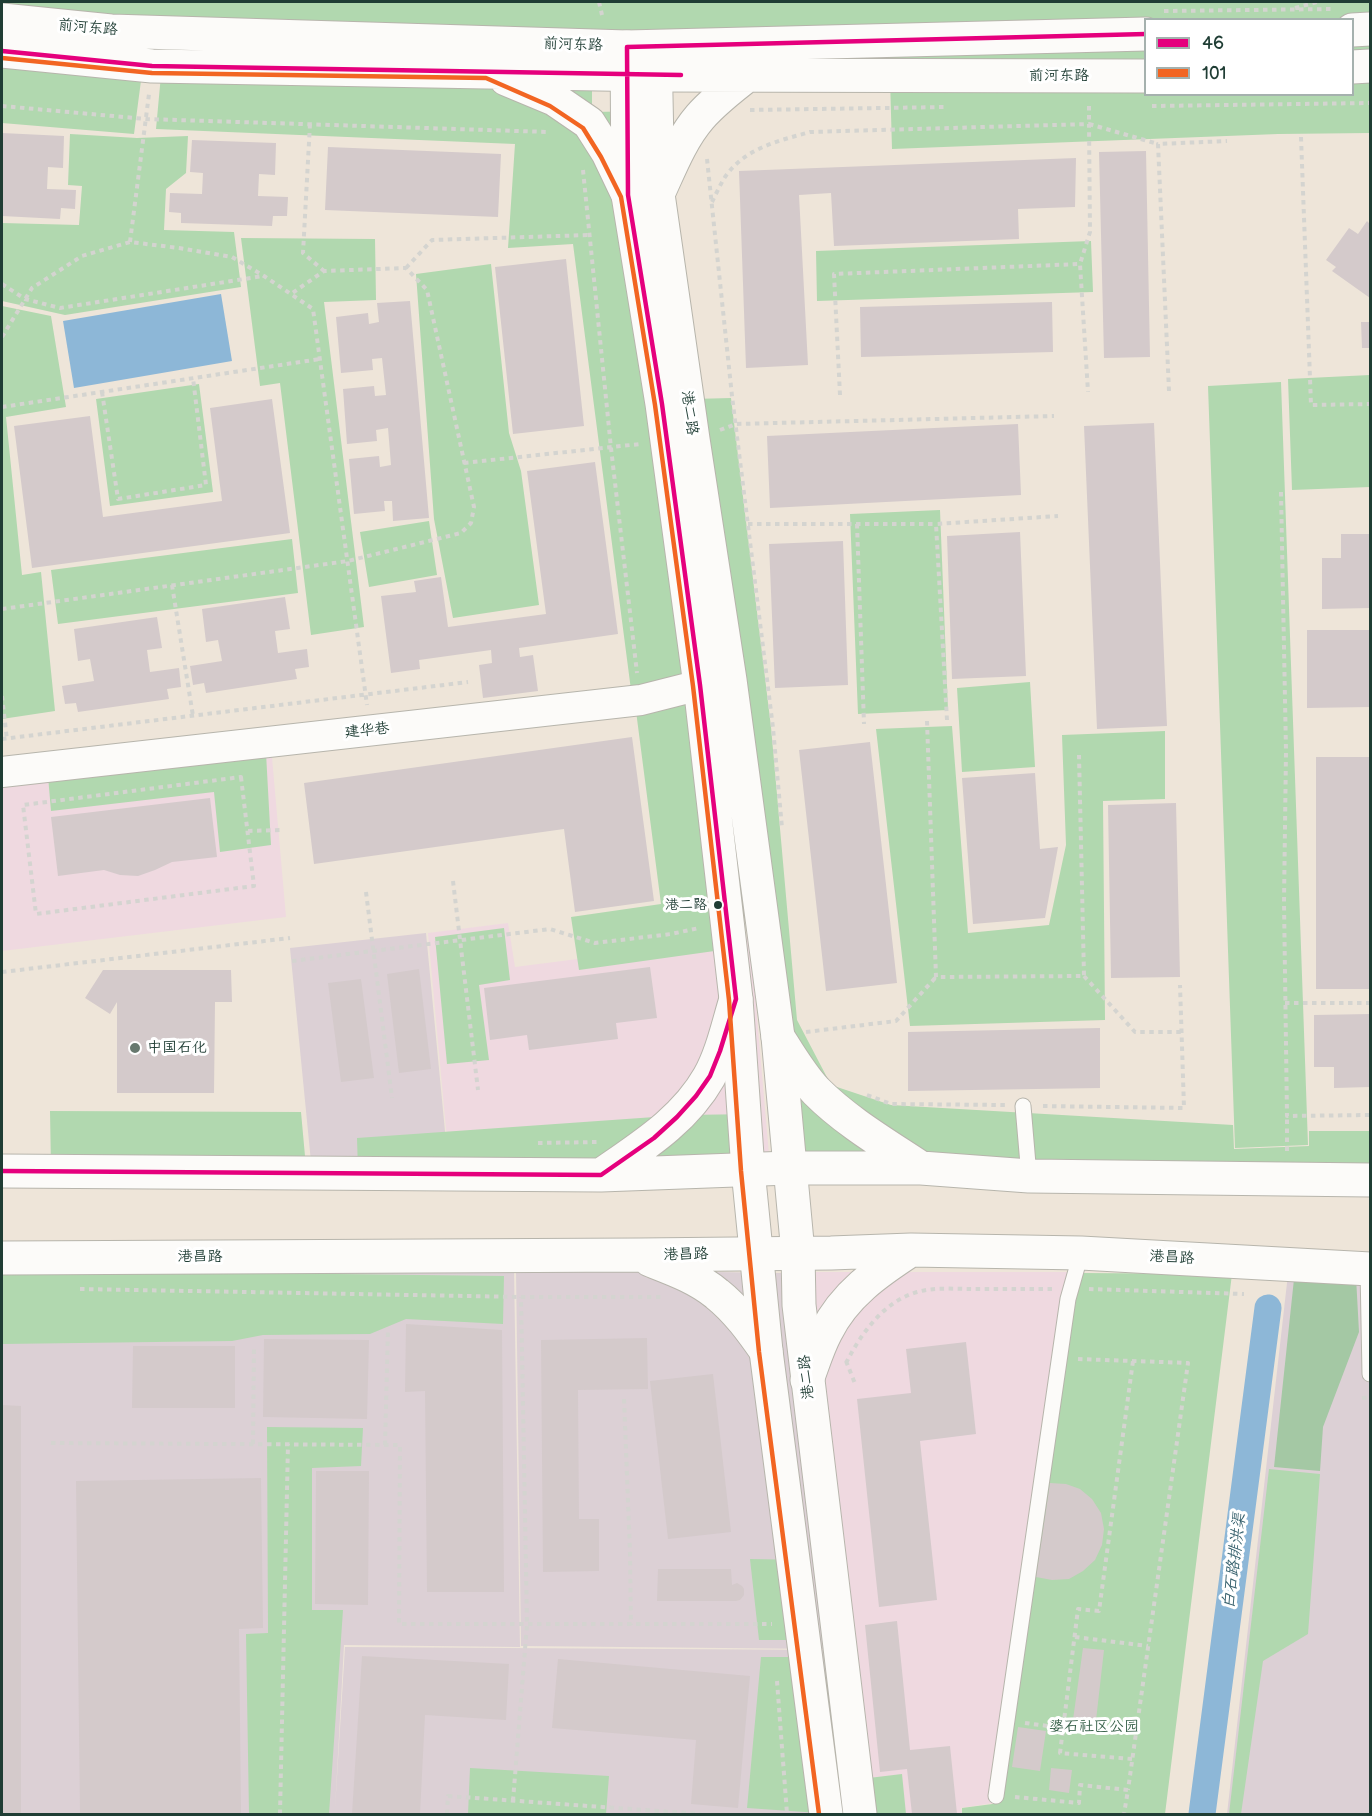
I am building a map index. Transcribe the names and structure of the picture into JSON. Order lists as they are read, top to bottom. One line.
{"streets":{"main road":["前河东路","港二路","港昌路"],"street":["建华巷"]},"crossings":[["前河东路","港二路"],["港二路","建华巷"],["港二路","港昌路"]],"water":["白石路排洪渠"],"parks":["婆石社区公园"],"places":["港二路","中国石化"],"lines":["transit line 46","transit line 101"],"legend":["46","101"]}
